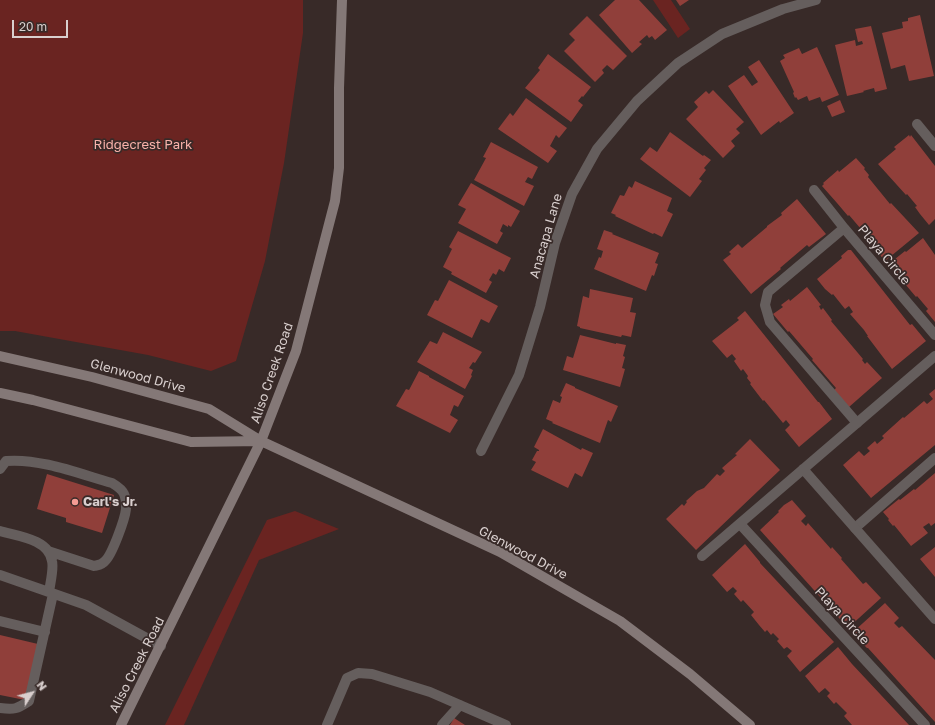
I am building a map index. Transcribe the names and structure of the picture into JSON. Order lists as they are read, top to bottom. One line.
{"streets":{"main road":["Aliso Creek Road","Glenwood Drive"],"street":["Anacapa Lane","Playa Circle"]},"crossings":[["Aliso Creek Road","Glenwood Drive"]],"parks":["Ridgecrest Park"],"places":["Carl's Jr."],"scale_bar":"20 m","north":"top right"}
